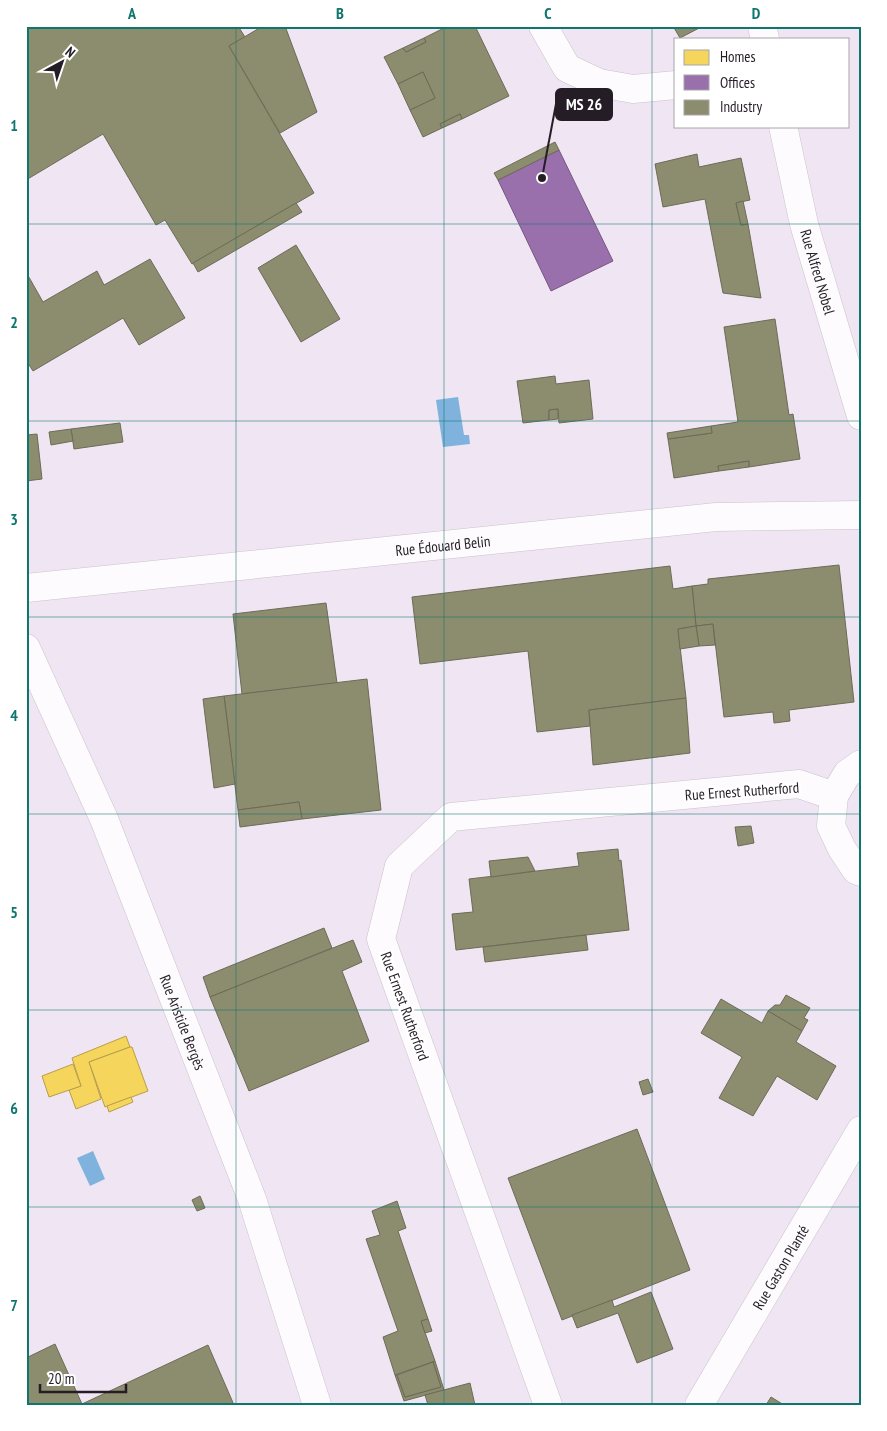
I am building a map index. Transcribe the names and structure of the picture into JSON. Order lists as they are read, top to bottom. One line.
{"streets":{"street":["Rue Alfred Nobel","Rue Édouard Belin","Rue Ernest Rutherford","Rue Aristide Bergès","Rue Gaston Planté"]},"places":["MS 26"],"legend":["Homes","Offices","Industry"],"scale_bar":"20 m","north":"top right","grid":{"columns":["A","B","C","D"],"rows":["1","2","3","4","5","6","7"]}}
